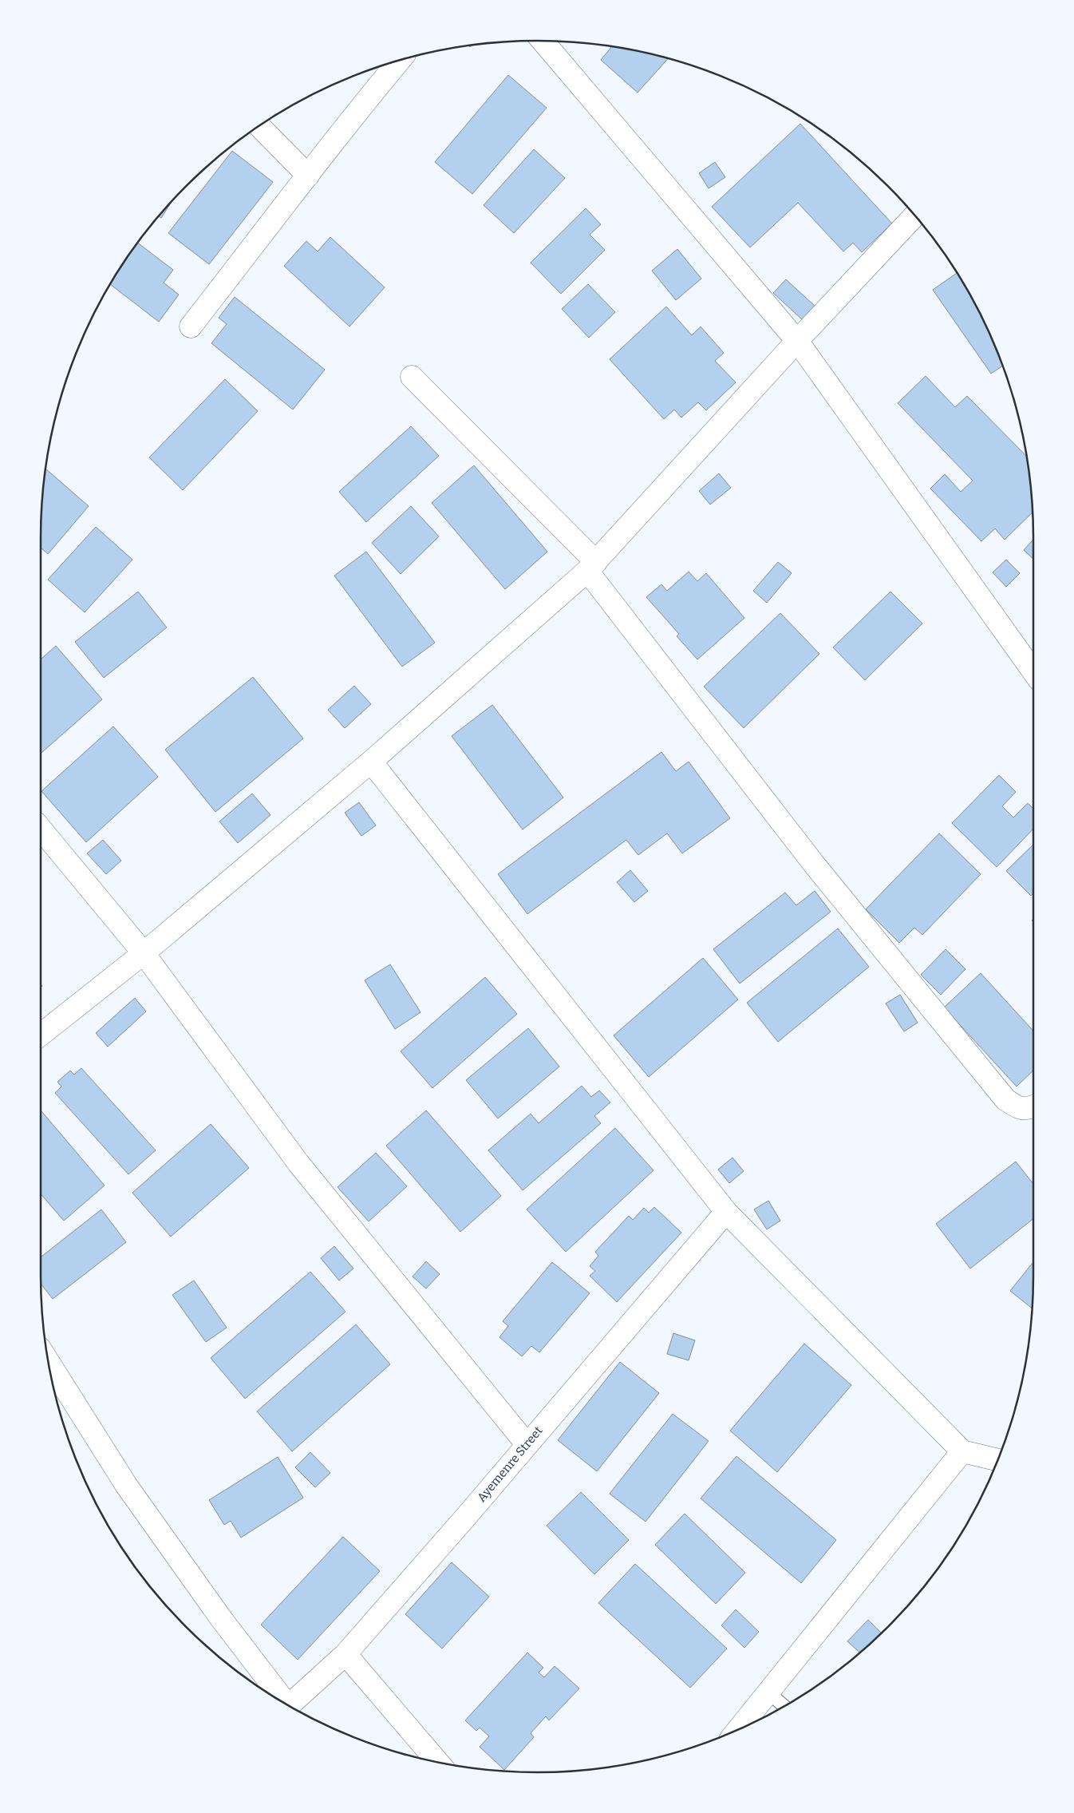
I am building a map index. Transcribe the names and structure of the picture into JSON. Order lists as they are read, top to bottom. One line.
{"streets":{"street":["Ayemenre Street"]}}
